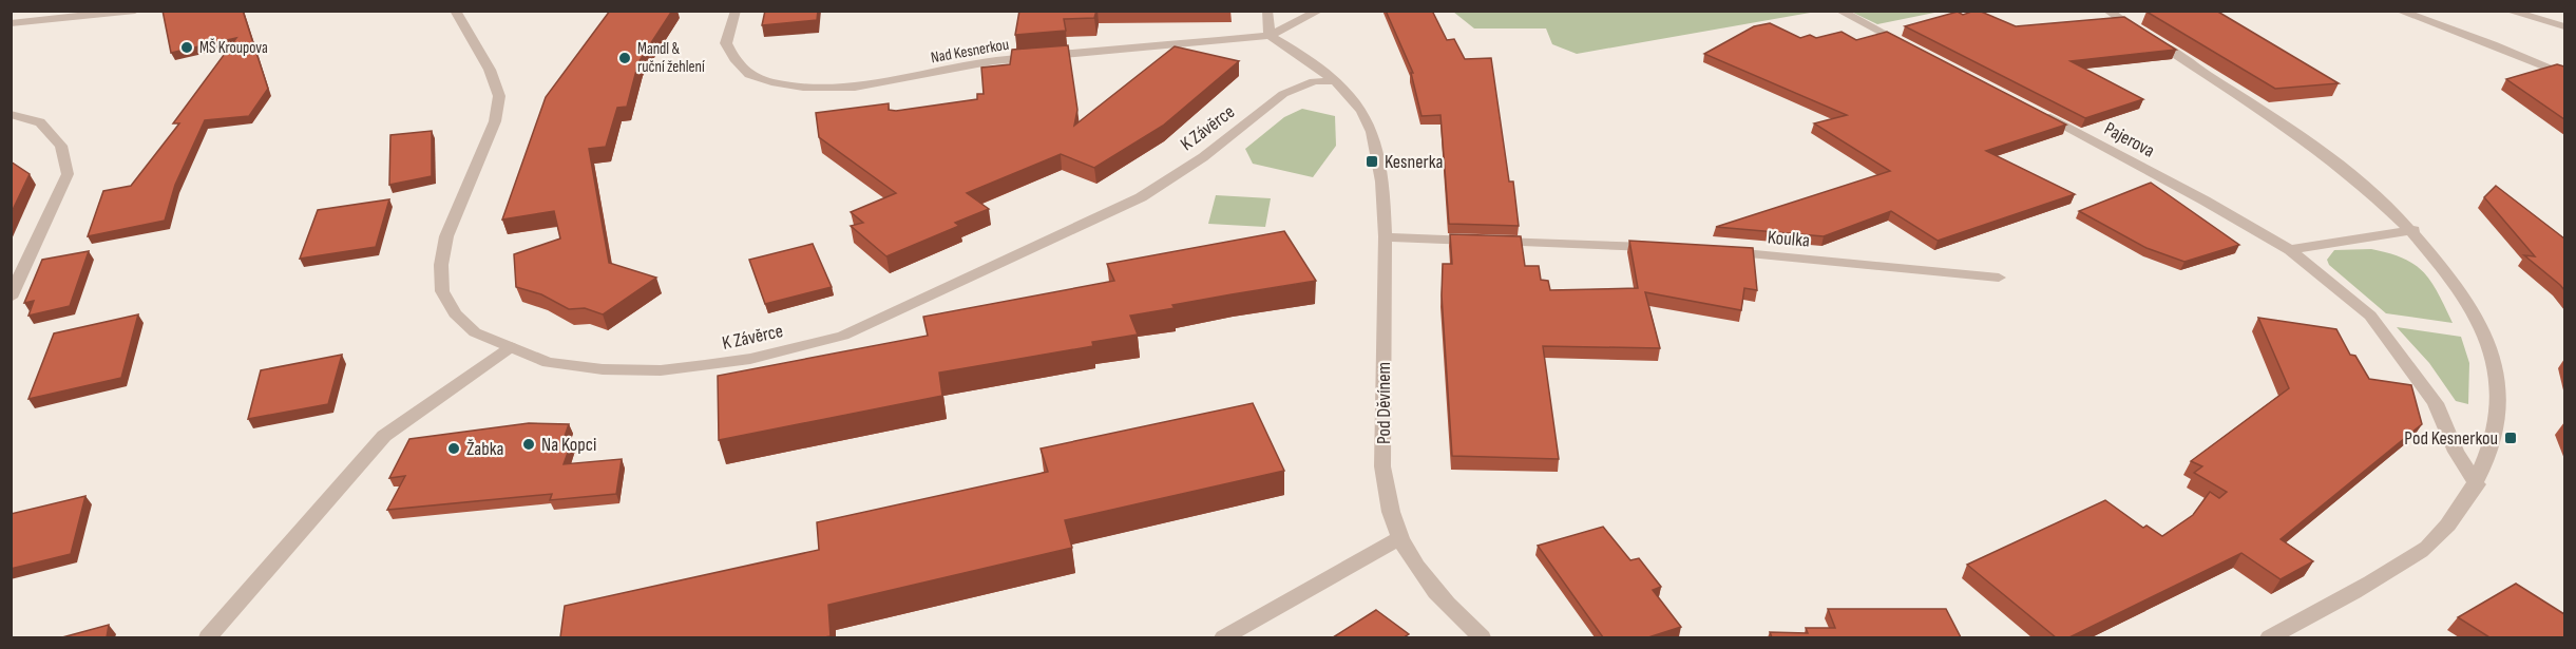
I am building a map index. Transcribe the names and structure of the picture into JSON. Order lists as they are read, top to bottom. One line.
{"streets":{"street":["Nad Kesnerkou","K Závěrce","Pajerova","Koulka","Pod Děvínem"]},"crossings":[["Nad Kesnerkou","Pod Děvínem"],["K Závěrce","Pod Děvínem"]],"places":{"other":["MŠ Kroupova","Mandl & ruční žehlení","Na Kopci","Žabka"],"transit":["Kesnerka","Pod Kesnerkou"]}}
